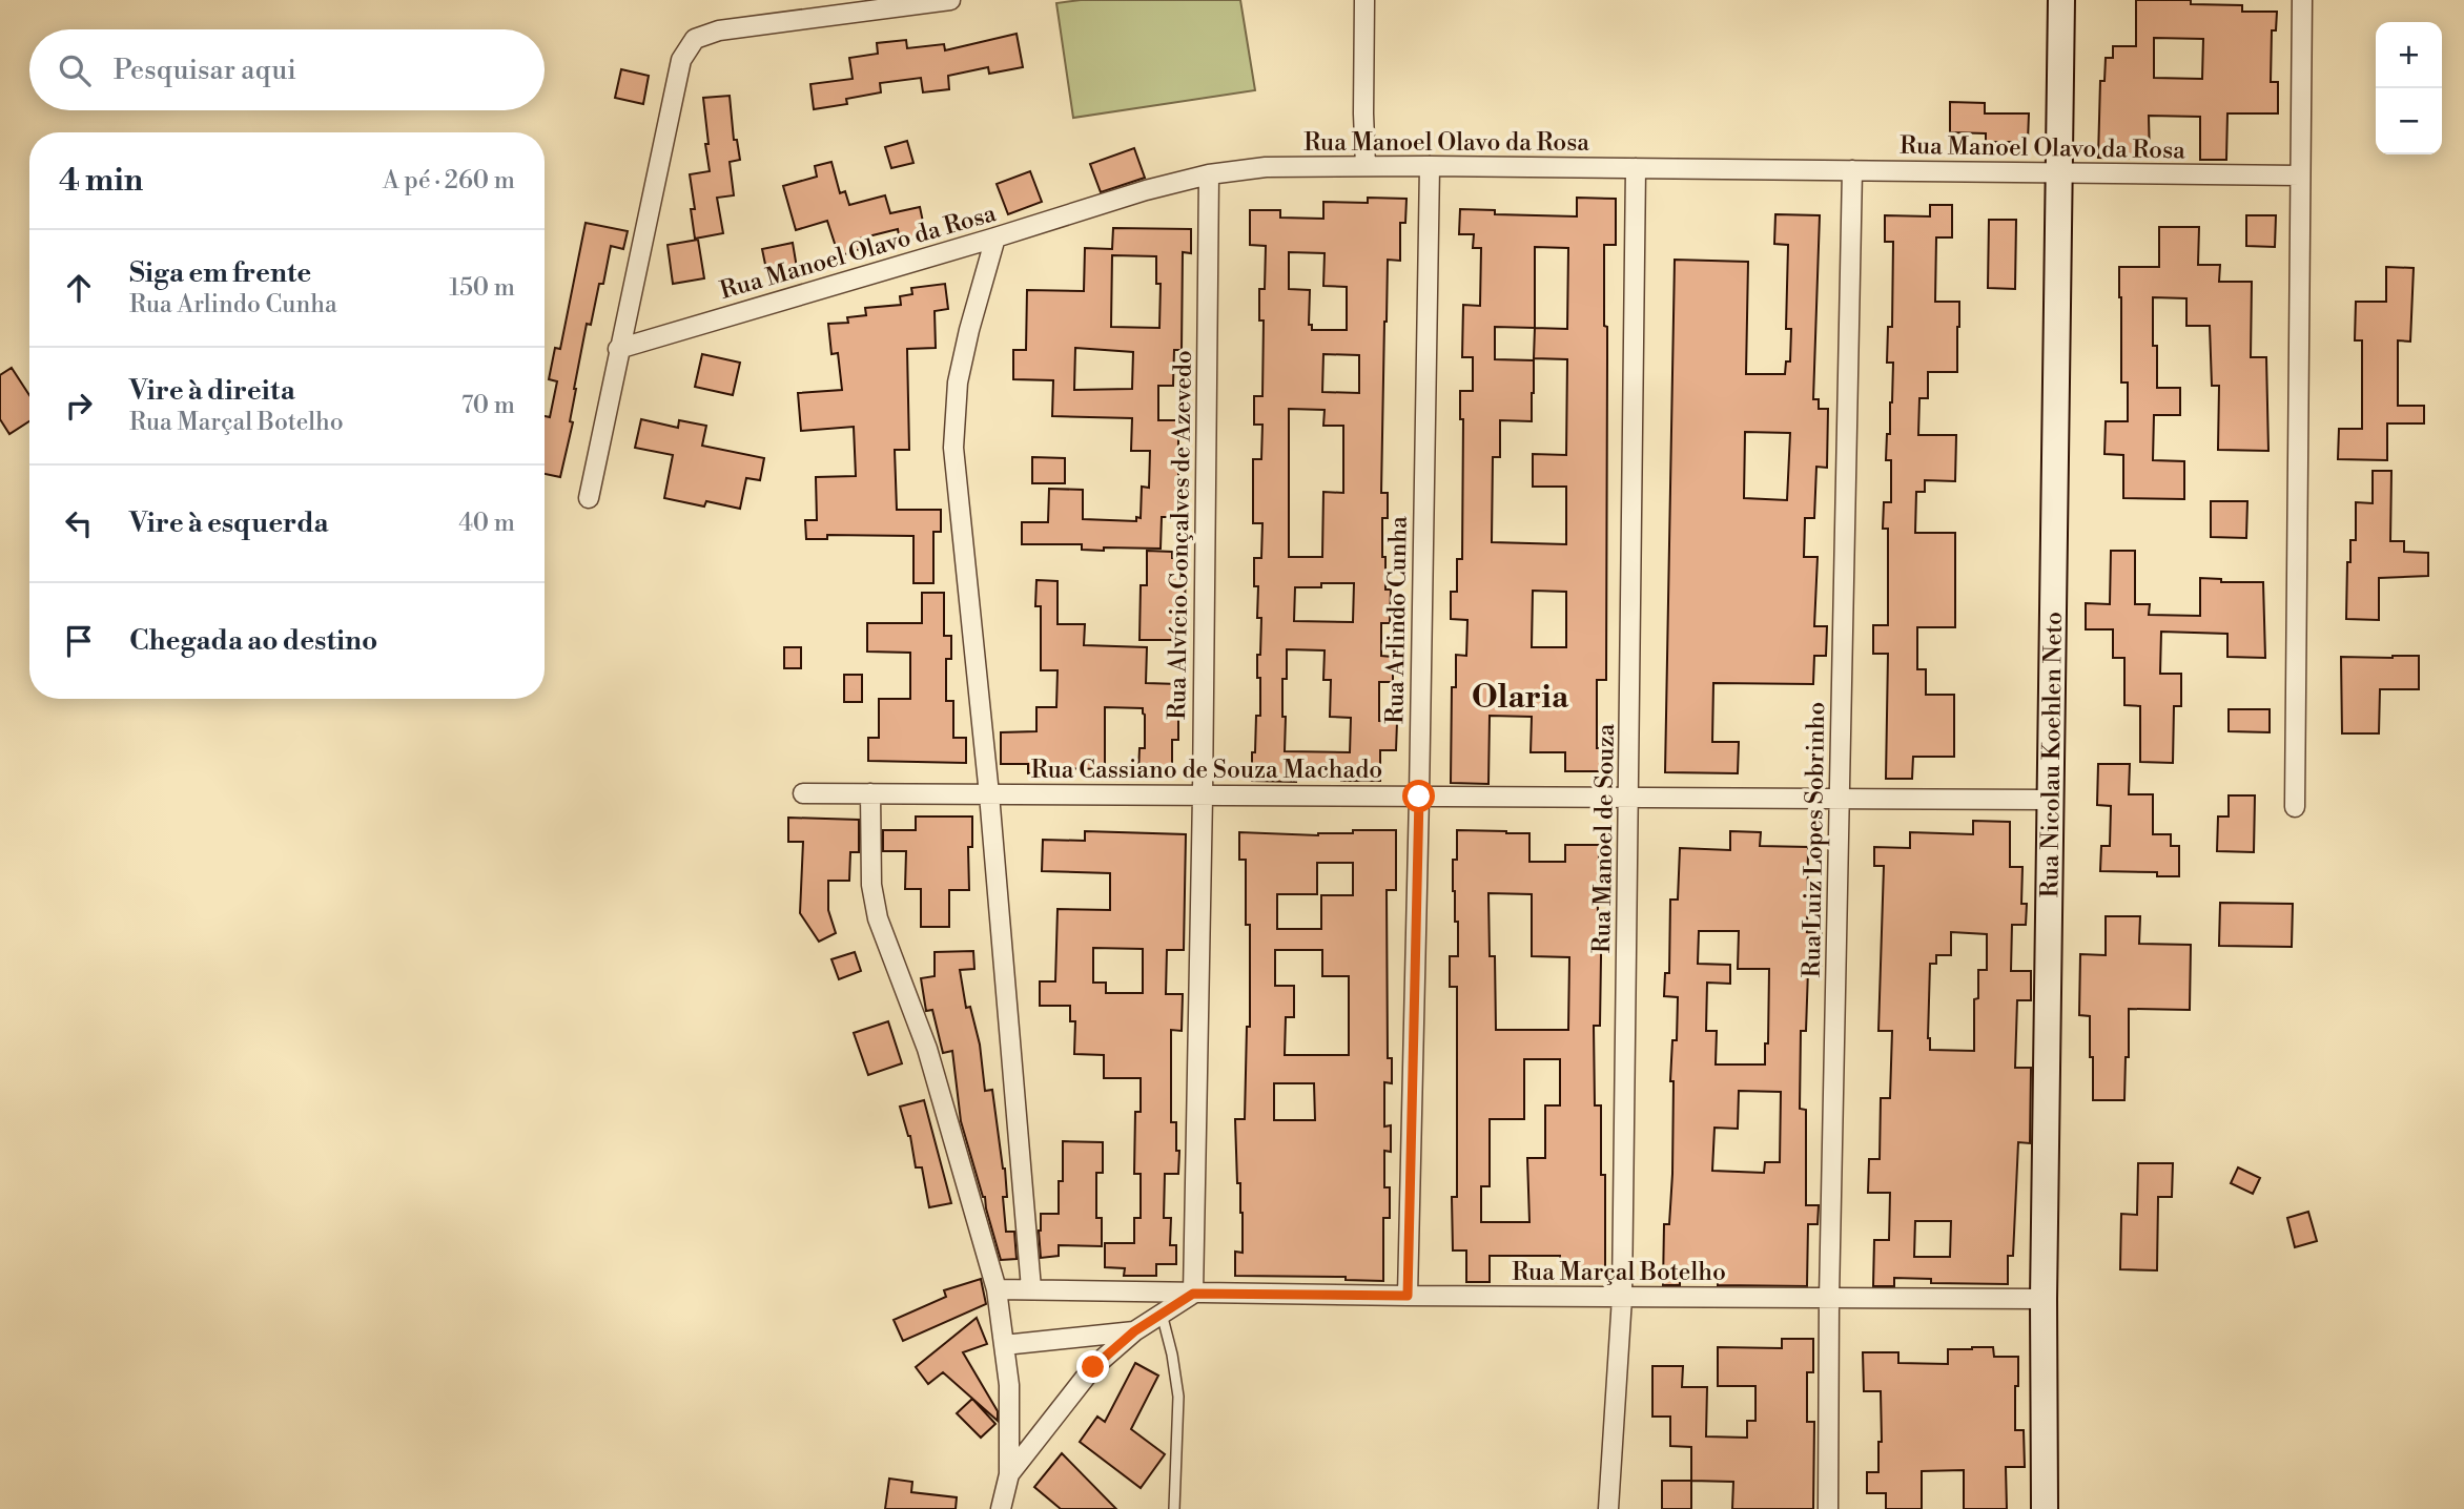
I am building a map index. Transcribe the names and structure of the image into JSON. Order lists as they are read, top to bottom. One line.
{"streets":{"main road":["Rua Nicolau Koehlen Neto"],"street":["Rua Manoel Olavo da Rosa","Rua Alvício Gonçalves de Azevedo","Rua Arlindo Cunha","Rua Cassiano de Souza Machado","Rua Manoel de Souza","Rua Luiz Lopes Sobrinho","Rua Marçal Botelho"]},"crossings":[["Rua Manoel Olavo da Rosa","Rua Alvício Gonçalves de Azevedo"],["Rua Manoel Olavo da Rosa","Rua Arlindo Cunha"],["Rua Manoel Olavo da Rosa","Rua Nicolau Koehlen Neto"],["Rua Manoel Olavo da Rosa","Rua Manoel de Souza"],["Rua Manoel Olavo da Rosa","Rua Luiz Lopes Sobrinho"],["Rua Alvício Gonçalves de Azevedo","Rua Cassiano de Souza Machado"],["Rua Alvício Gonçalves de Azevedo","Rua Marçal Botelho"],["Rua Arlindo Cunha","Rua Cassiano de Souza Machado"],["Rua Arlindo Cunha","Rua Marçal Botelho"],["Rua Nicolau Koehlen Neto","Rua Cassiano de Souza Machado"],["Rua Nicolau Koehlen Neto","Rua Marçal Botelho"],["Rua Cassiano de Souza Machado","Rua Manoel de Souza"],["Rua Cassiano de Souza Machado","Rua Luiz Lopes Sobrinho"],["Rua Manoel de Souza","Rua Marçal Botelho"],["Rua Luiz Lopes Sobrinho","Rua Marçal Botelho"]],"districts":["Olaria"],"page":{"map_buttons":["+","−"],"search":"Pesquisar aqui","heading":["4 min","A pé · 260 m"],"list":[["Siga em frente","Rua Arlindo Cunha","150 m"],["Vire à direita","Rua Marçal Botelho","70 m"],["Vire à esquerda","40 m"],"Chegada ao destino"]}}
